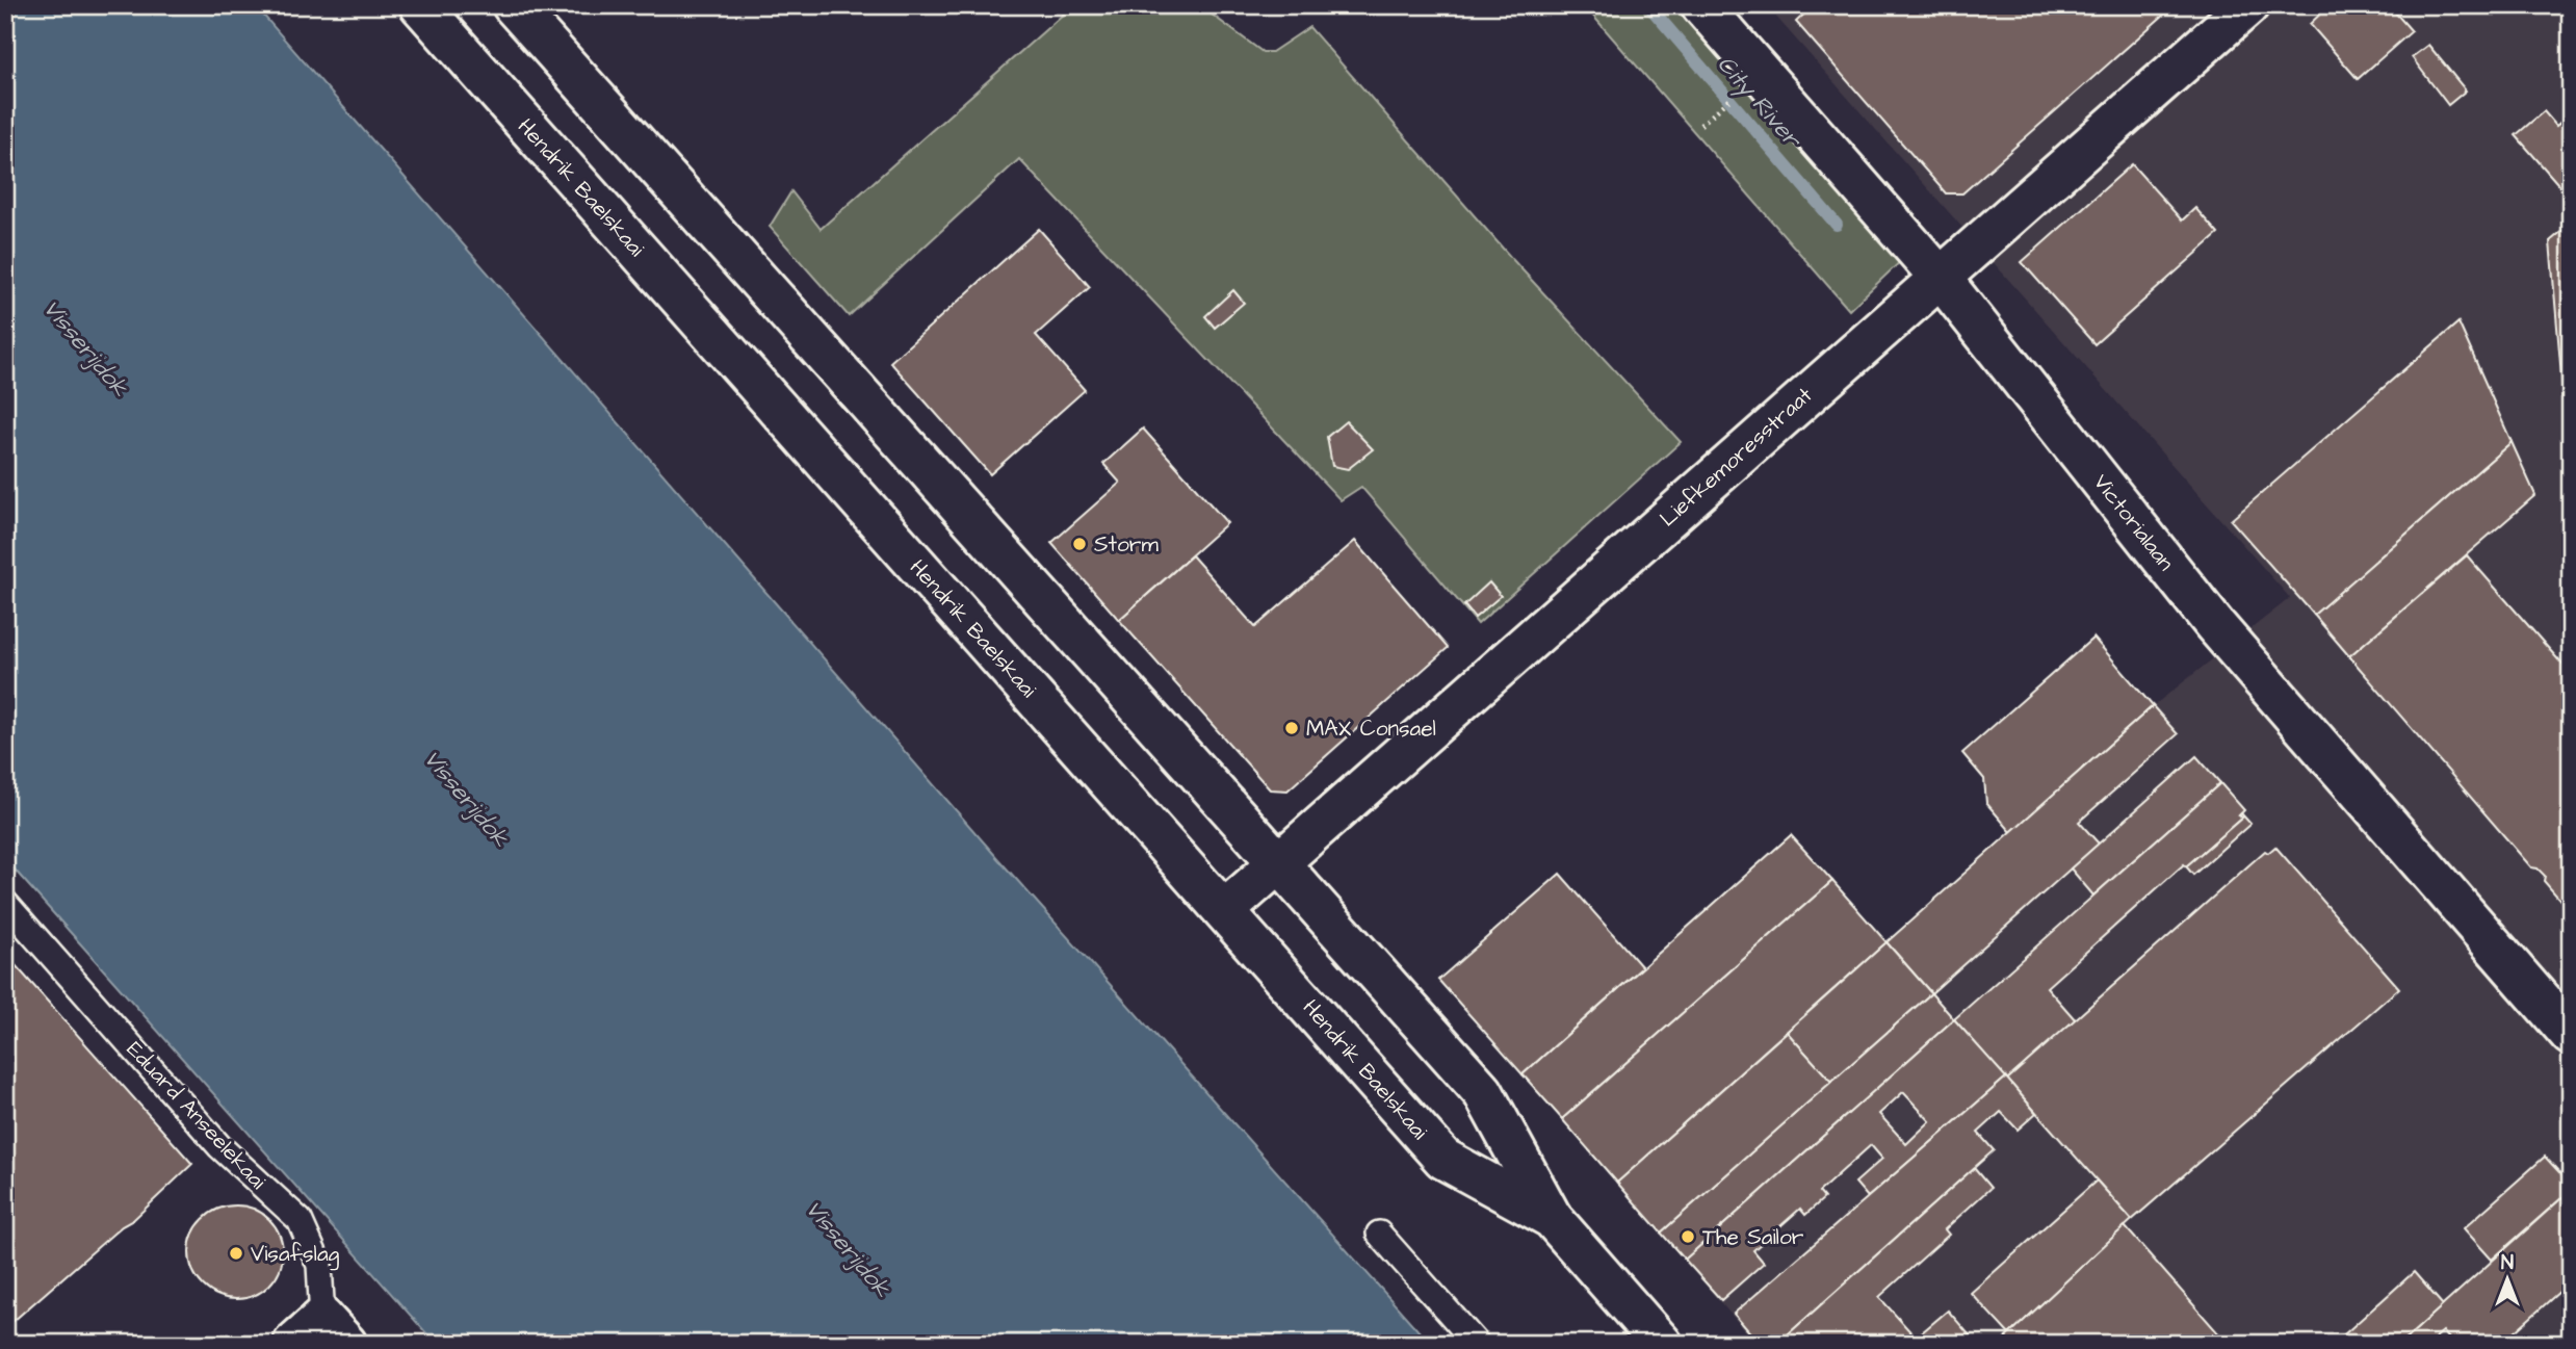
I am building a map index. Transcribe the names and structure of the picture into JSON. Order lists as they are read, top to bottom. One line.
{"streets":{"street":["Hendrik Baelskaai","Liefkemoresstraat","Victorialaan"],"lane":["Eduard Anseelekaai"]},"crossings":[["Hendrik Baelskaai","Liefkemoresstraat"],["Liefkemoresstraat","Victorialaan"]],"water":["City River","Visserijdok"],"places":["Storm","MAX Consael","The Sailor","Visafslag"],"north":"top"}
